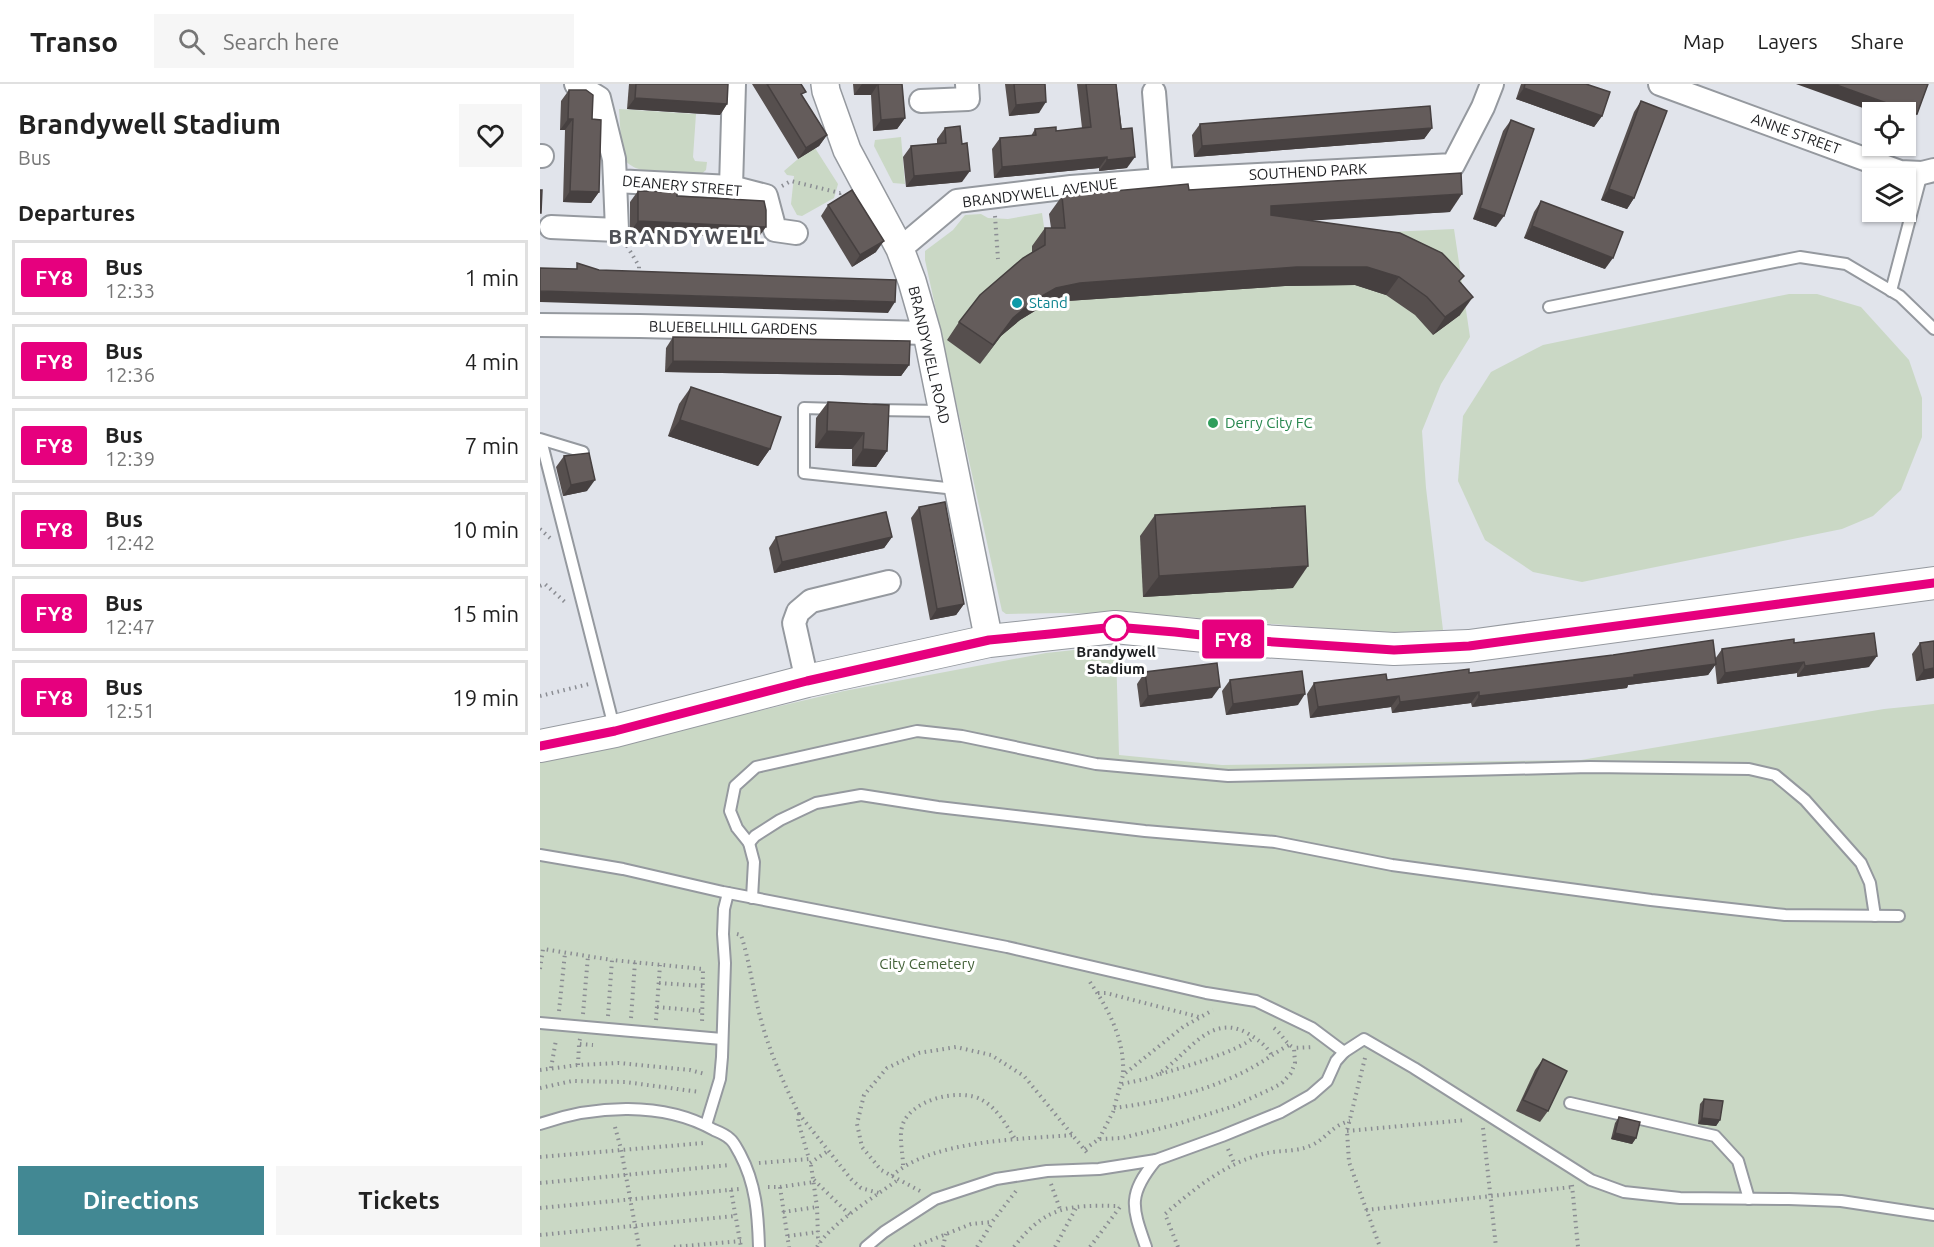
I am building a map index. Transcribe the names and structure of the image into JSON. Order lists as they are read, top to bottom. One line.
{"streets":{"street":["ANNE STREET","SOUTHEND PARK","DEANERY STREET","BRANDYWELL AVENUE","BLUEBELLHILL GARDENS","BRANDYWELL ROAD"]},"crossings":[["SOUTHEND PARK","BRANDYWELL AVENUE"],["BRANDYWELL AVENUE","BRANDYWELL ROAD"],["BLUEBELLHILL GARDENS","BRANDYWELL ROAD"]],"districts":["BRANDYWELL"],"parks":["City Cemetery"],"places":["Stand","Derry City FC","Brandywell Stadium"],"lines":["bus line FY8"],"page":{"header":"Transo","search":"Search here","nav":["Map","Layers","Share"],"heading":[["Brandywell Stadium","Bus"],"Departures"],"on_map":"FY8","list":[{"mark":"FY8","name":"Bus","note":"12:33","value":"1 min"},{"mark":"FY8","name":"Bus","note":"12:36","value":"4 min"},{"mark":"FY8","name":"Bus","note":"12:39","value":"7 min"},{"mark":"FY8","name":"Bus","note":"12:42","value":"10 min"},{"mark":"FY8","name":"Bus","note":"12:47","value":"15 min"},{"mark":"FY8","name":"Bus","note":"12:51","value":"19 min"}],"buttons":["Directions","Tickets"]}}
